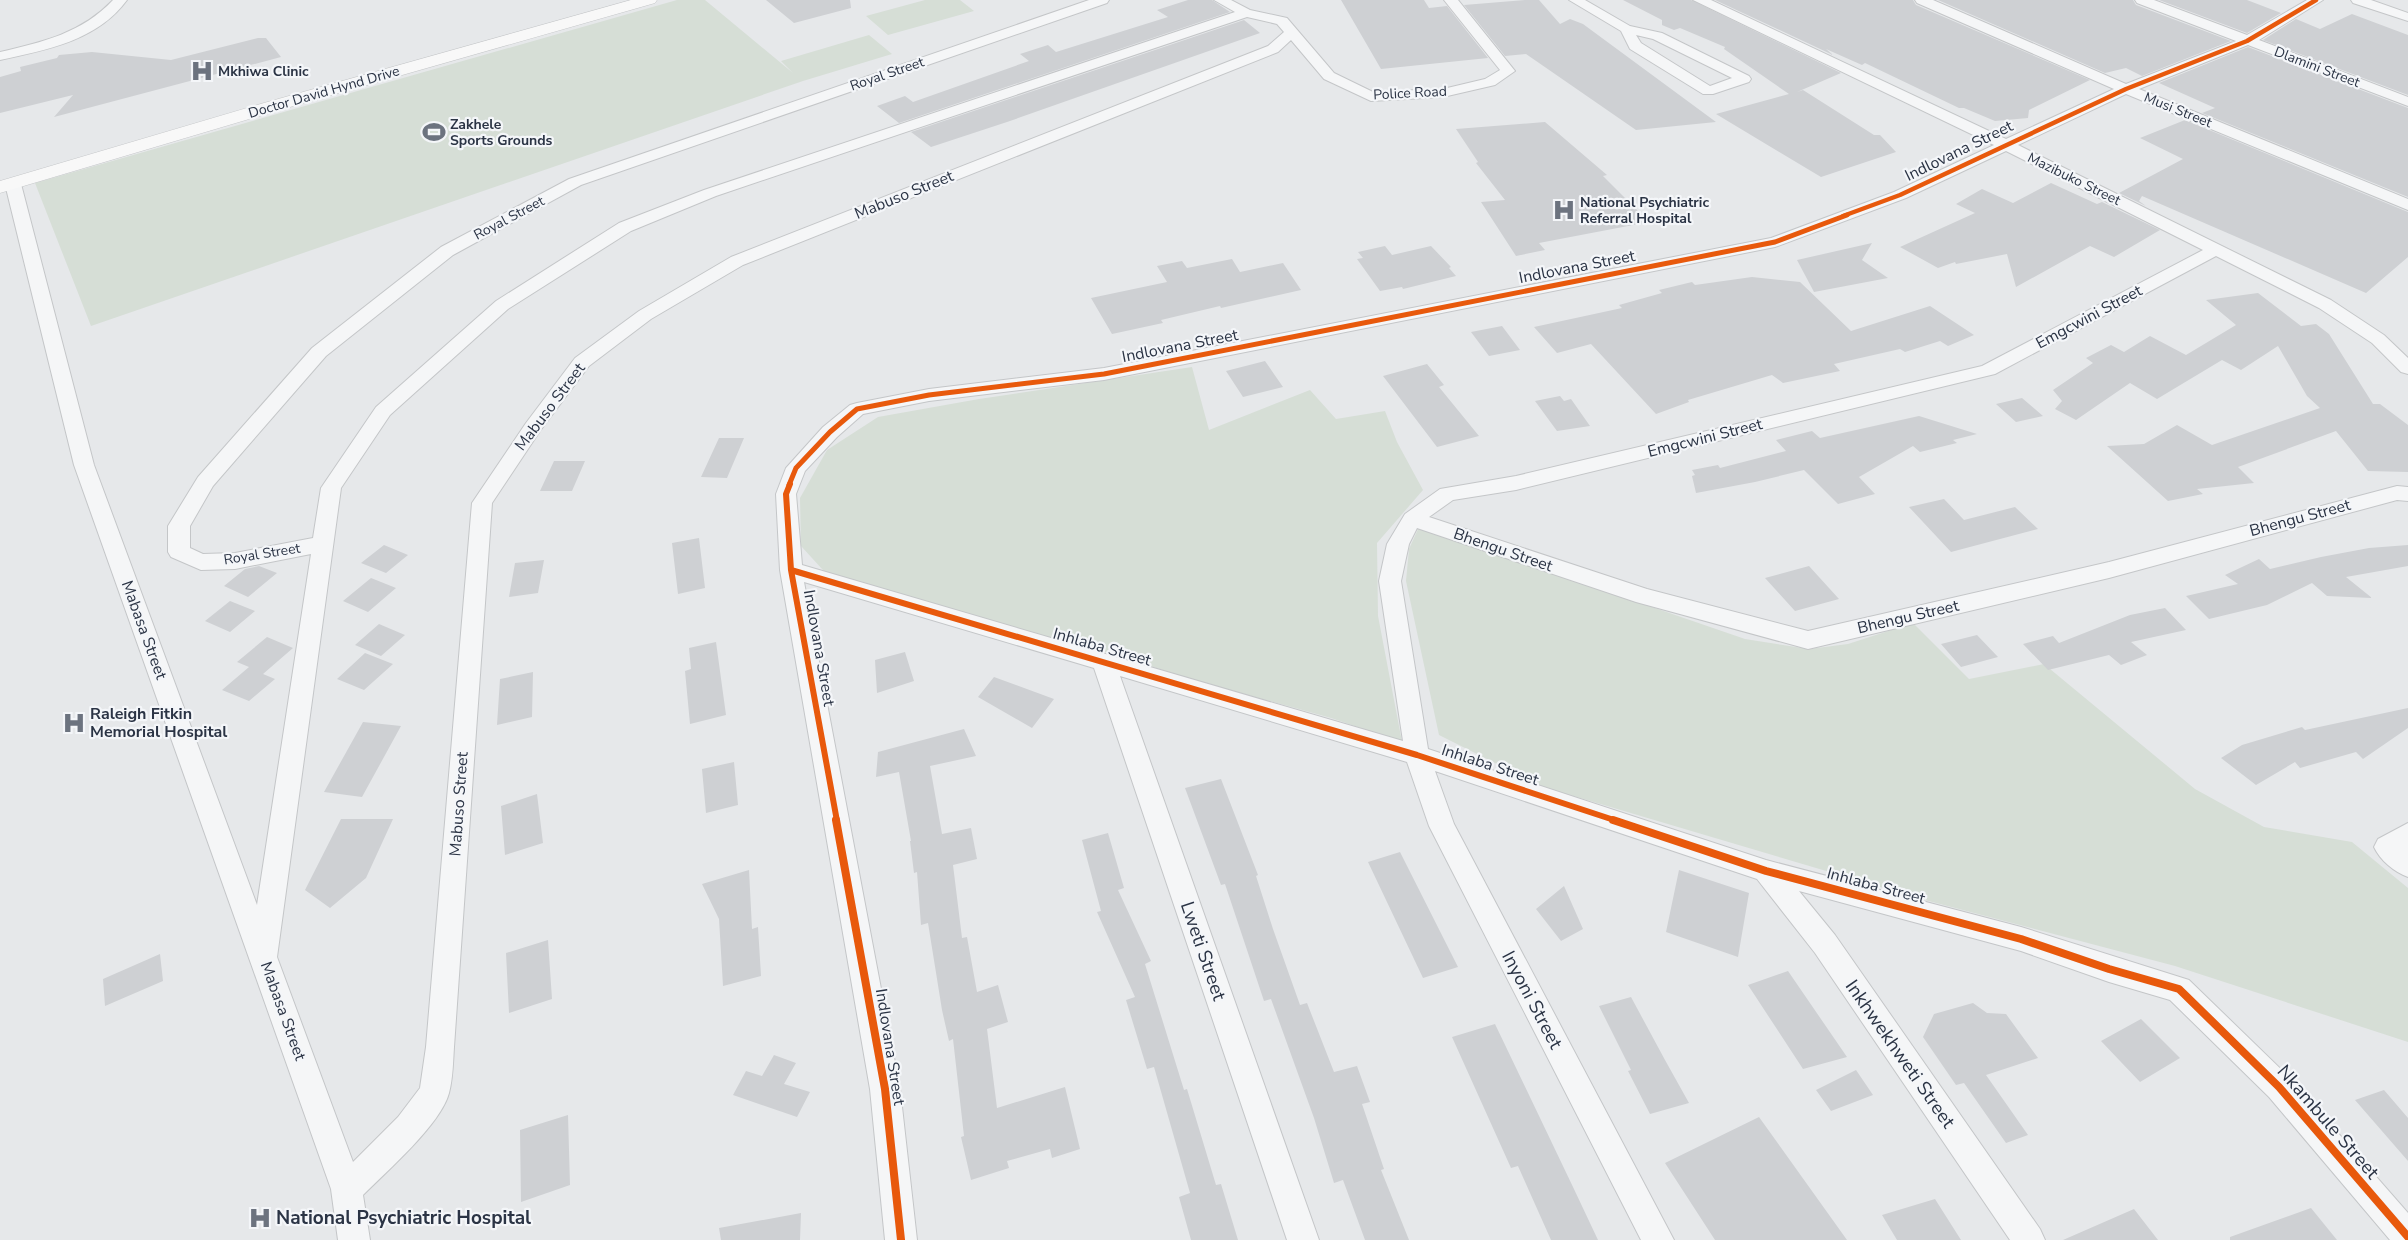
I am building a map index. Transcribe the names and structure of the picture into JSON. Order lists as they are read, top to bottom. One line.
{"streets":{"main road":["Doctor David Hynd Drive"],"street":["Dlamini Street","Royal Street","Police Road","Musi Street","Indlovana Street","Mazibuko Street","Mabuso Street","Emgcwini Street","Bhengu Street","Mabasa Street","Inhlaba Street","Lweti Street","Inyoni Street","Inkhwekhweti Street","Nkambule Street"]},"crossings":[["Dlamini Street","Indlovana Street"],["Doctor David Hynd Drive","Mabasa Street"],["Police Road","Mabuso Street"],["Musi Street","Indlovana Street"],["Indlovana Street","Mazibuko Street"],["Indlovana Street","Inhlaba Street"],["Mazibuko Street","Emgcwini Street"],["Mabuso Street","Mabasa Street"],["Emgcwini Street","Bhengu Street"],["Emgcwini Street","Inhlaba Street"],["Emgcwini Street","Inyoni Street"],["Inhlaba Street","Lweti Street"],["Inhlaba Street","Inyoni Street"],["Inhlaba Street","Inkhwekhweti Street"],["Inhlaba Street","Nkambule Street"]],"places":{"hospital":["Mkhiwa Clinic","National Psychiatric Referral Hospital","Raleigh Fitkin Memorial Hospital","National Psychiatric Hospital"],"sports":["Zakhele Sports Grounds"]}}
